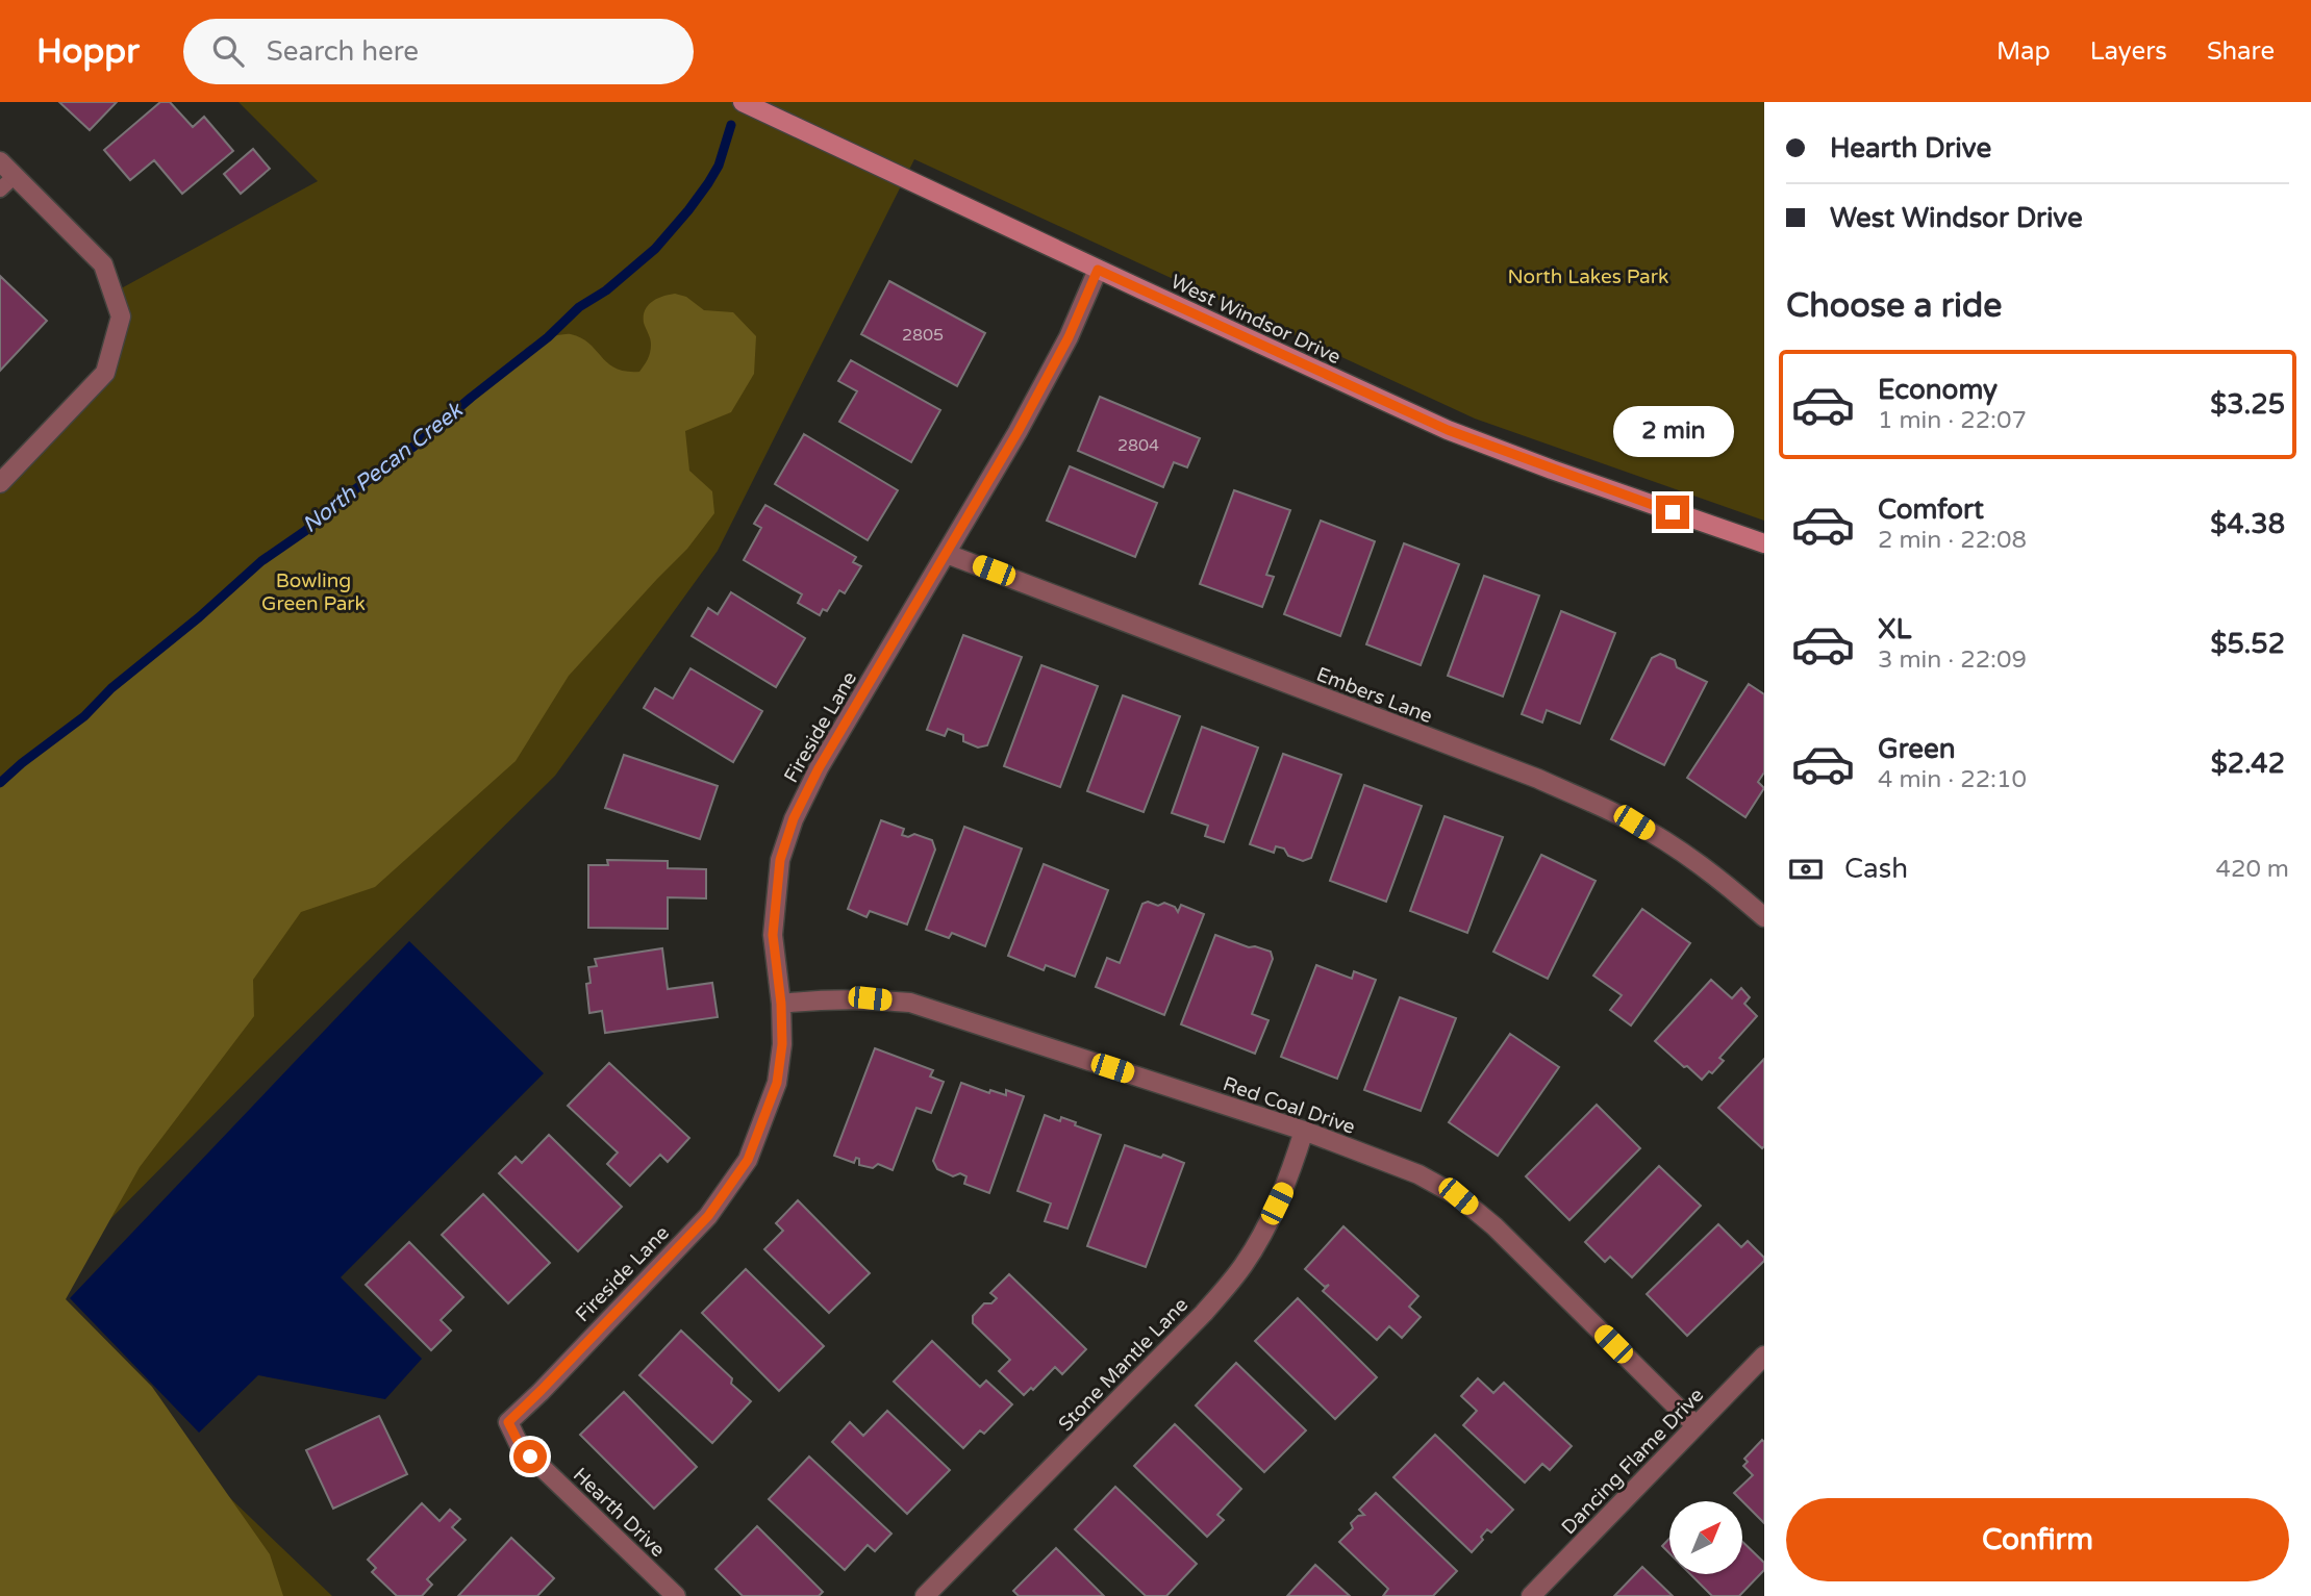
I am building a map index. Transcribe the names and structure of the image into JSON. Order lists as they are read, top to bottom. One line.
{"streets":{"street":["West Windsor Drive","Embers Lane","Fireside Lane","Red Coal Drive","Stone Mantle Lane","Dancing Flame Drive","Hearth Drive"]},"crossings":[["West Windsor Drive","Fireside Lane"],["Embers Lane","Fireside Lane"],["Fireside Lane","Red Coal Drive"],["Fireside Lane","Hearth Drive"],["Red Coal Drive","Stone Mantle Lane"],["Red Coal Drive","Dancing Flame Drive"]],"water":["North Pecan Creek"],"parks":["North Lakes Park","Bowling Green Park"],"house_numbers":["2805","2804"],"north":"top right","page":{"header":"Hoppr","search":"Search here","nav":["Map","Layers","Share"],"banner":["Hearth Drive","West Windsor Drive"],"heading":"Choose a ride","list":[{"name":"Economy","note":"1 min · 22:07","value":"$3.25"},{"name":"Comfort","note":"2 min · 22:08","value":"$4.38"},{"name":"XL","note":"3 min · 22:09","value":"$5.52"},{"name":"Green","note":"4 min · 22:10","value":"$2.42"}],"bubble":"2 min","pay":["Cash","420 m"],"buttons":"Confirm"}}
